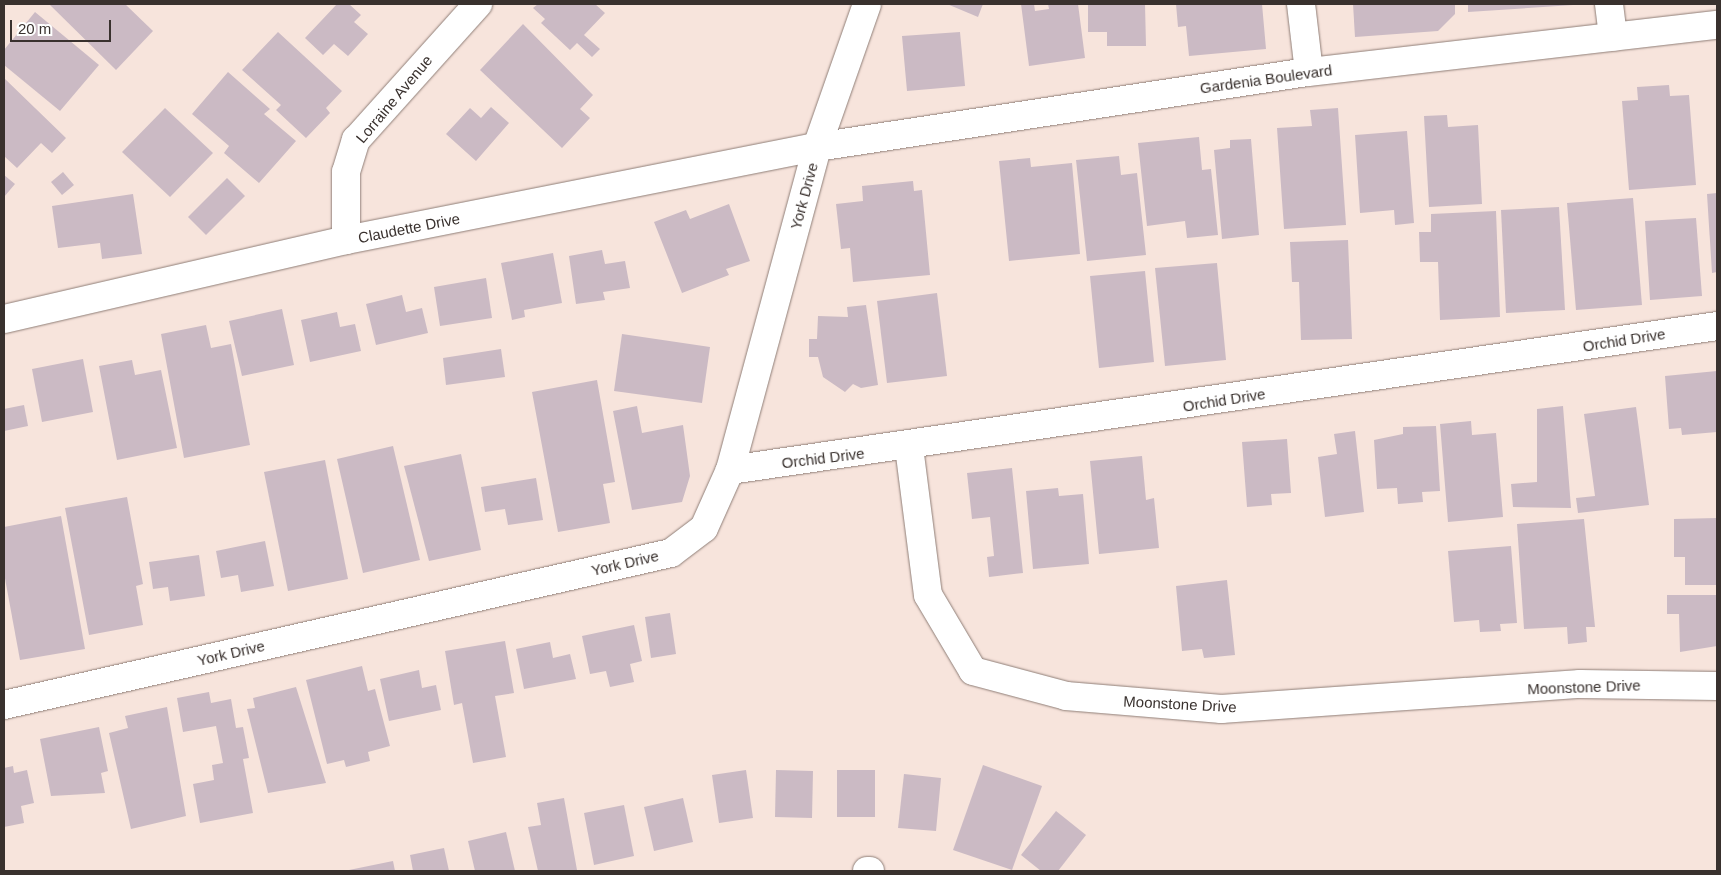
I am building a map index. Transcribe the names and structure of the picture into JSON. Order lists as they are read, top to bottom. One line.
{"streets":{"street":["Gardenia Boulevard","Lorraine Avenue","York Drive","Claudette Drive","Orchid Drive","Moonstone Drive"]},"crossings":[["Gardenia Boulevard","York Drive"],["Gardenia Boulevard","Claudette Drive"],["Lorraine Avenue","Claudette Drive"],["York Drive","Claudette Drive"],["York Drive","Orchid Drive"],["Orchid Drive","Moonstone Drive"]],"scale_bar":"20 m"}
